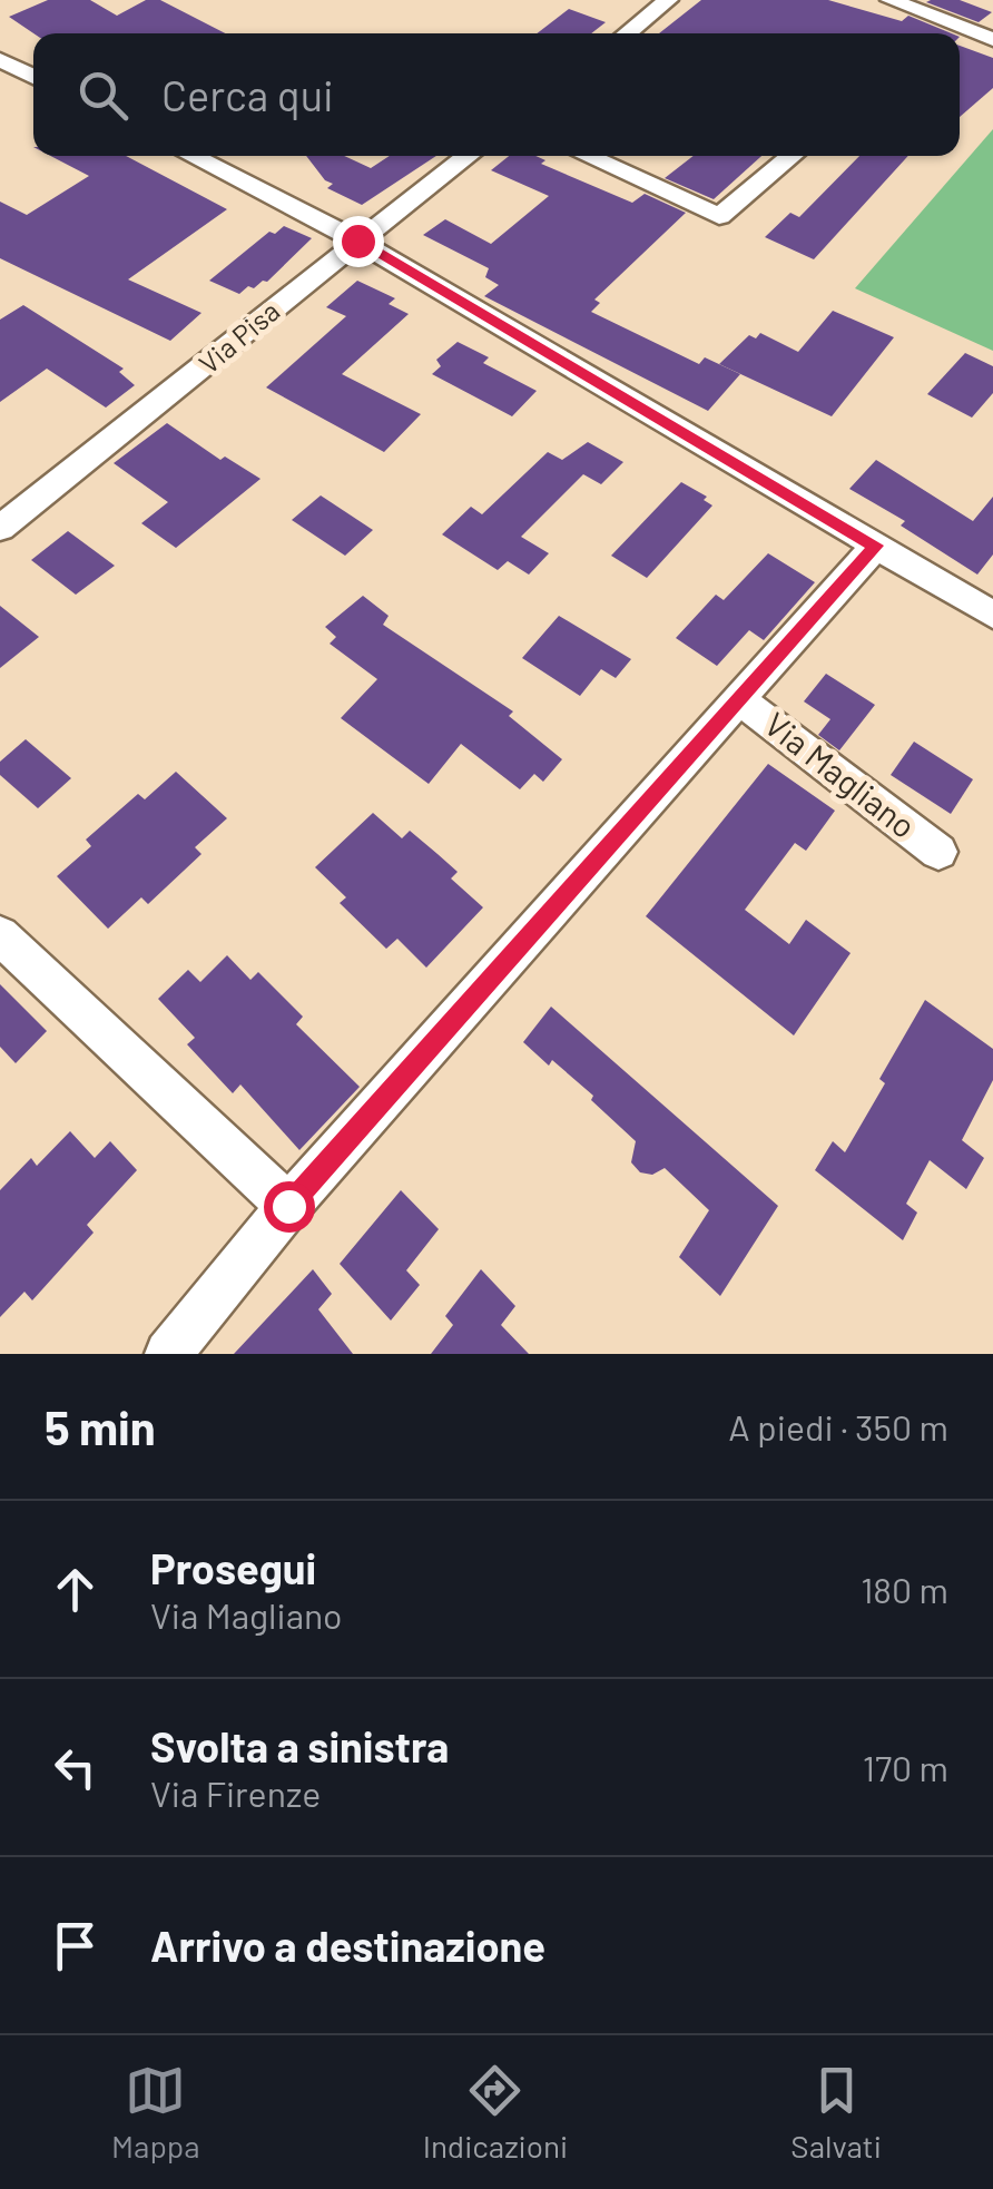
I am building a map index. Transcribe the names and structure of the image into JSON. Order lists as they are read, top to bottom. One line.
{"streets":{"street":["Via Pisa","Via Magliano"]},"page":{"search":"Cerca qui","heading":["5 min","A piedi · 350 m"],"list":[["Prosegui","Via Magliano","180 m"],["Svolta a sinistra","Via Firenze","170 m"],"Arrivo a destinazione"],"nav":["Mappa","Indicazioni","Salvati"]}}
